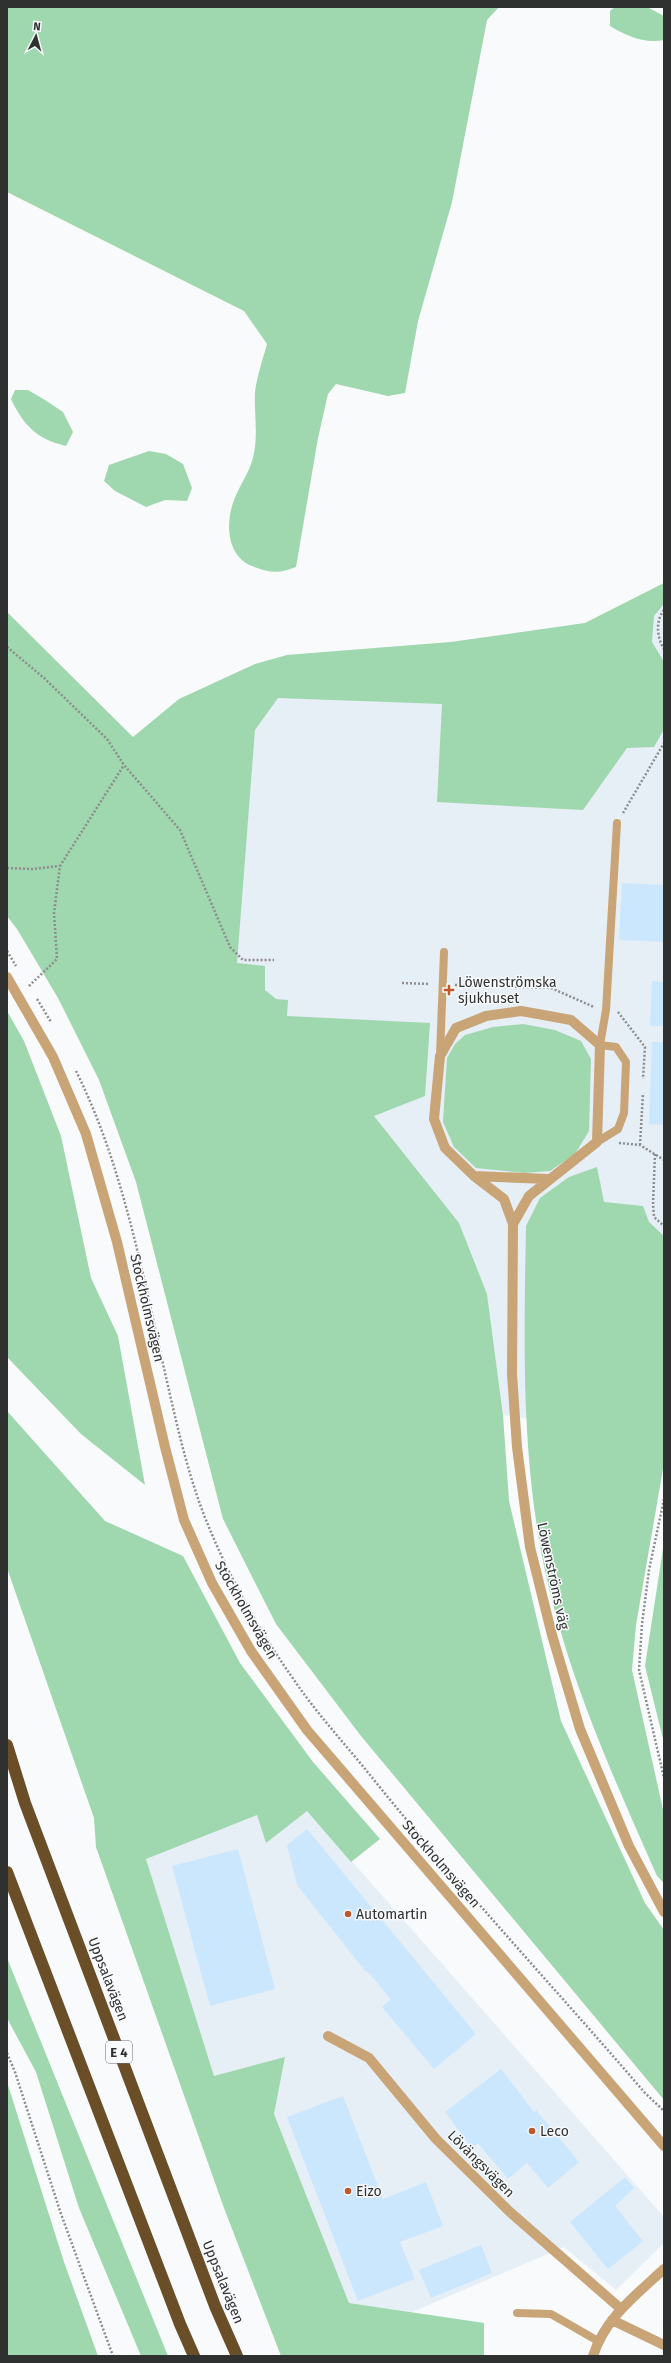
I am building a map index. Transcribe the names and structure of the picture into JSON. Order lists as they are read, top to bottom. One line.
{"streets":{"highway":["Uppsalavägen","E 4"],"street":["Stockholmsvägen","Löwenströms väg","Lövängsvägen"]},"places":{"health":["Löwenströmska sjukhuset"],"other":["Automartin","Leco","Eizo"]},"north":"top"}
